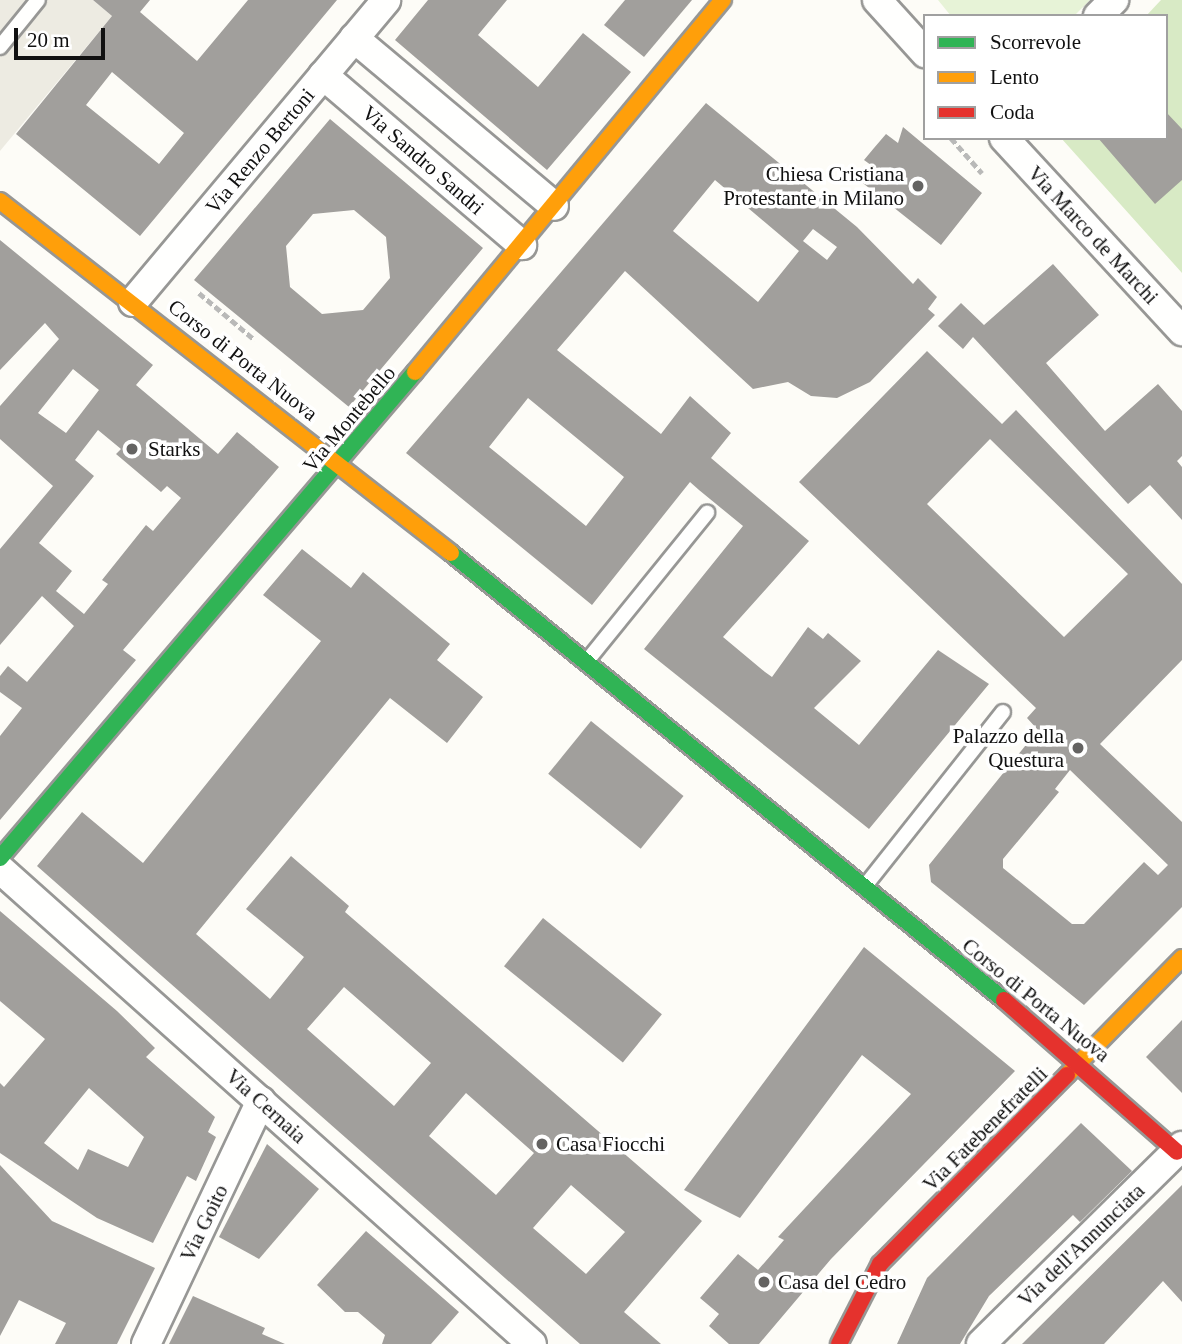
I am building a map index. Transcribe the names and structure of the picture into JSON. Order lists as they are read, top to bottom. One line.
{"streets":{"street":["Via Renzo Bertoni","Via Sandro Sandri","Via Marco de Marchi","Corso di Porta Nuova","Via Montebello","Via Cernaia","Via Fatebenefratelli","Via Goito","Via dell'Annunciata"]},"crossings":[["Via Renzo Bertoni","Via Sandro Sandri"],["Via Renzo Bertoni","Corso di Porta Nuova"],["Via Sandro Sandri","Via Montebello"],["Corso di Porta Nuova","Via Montebello"],["Corso di Porta Nuova","Via Fatebenefratelli"],["Corso di Porta Nuova","Via dell'Annunciata"],["Via Cernaia","Via Goito"]],"places":["Chiesa Cristiana Protestante in Milano","Starks","Palazzo della Questura","Casa Fiocchi","Casa del Cedro"],"legend":["Scorrevole","Lento","Coda"],"scale_bar":"20 m"}
